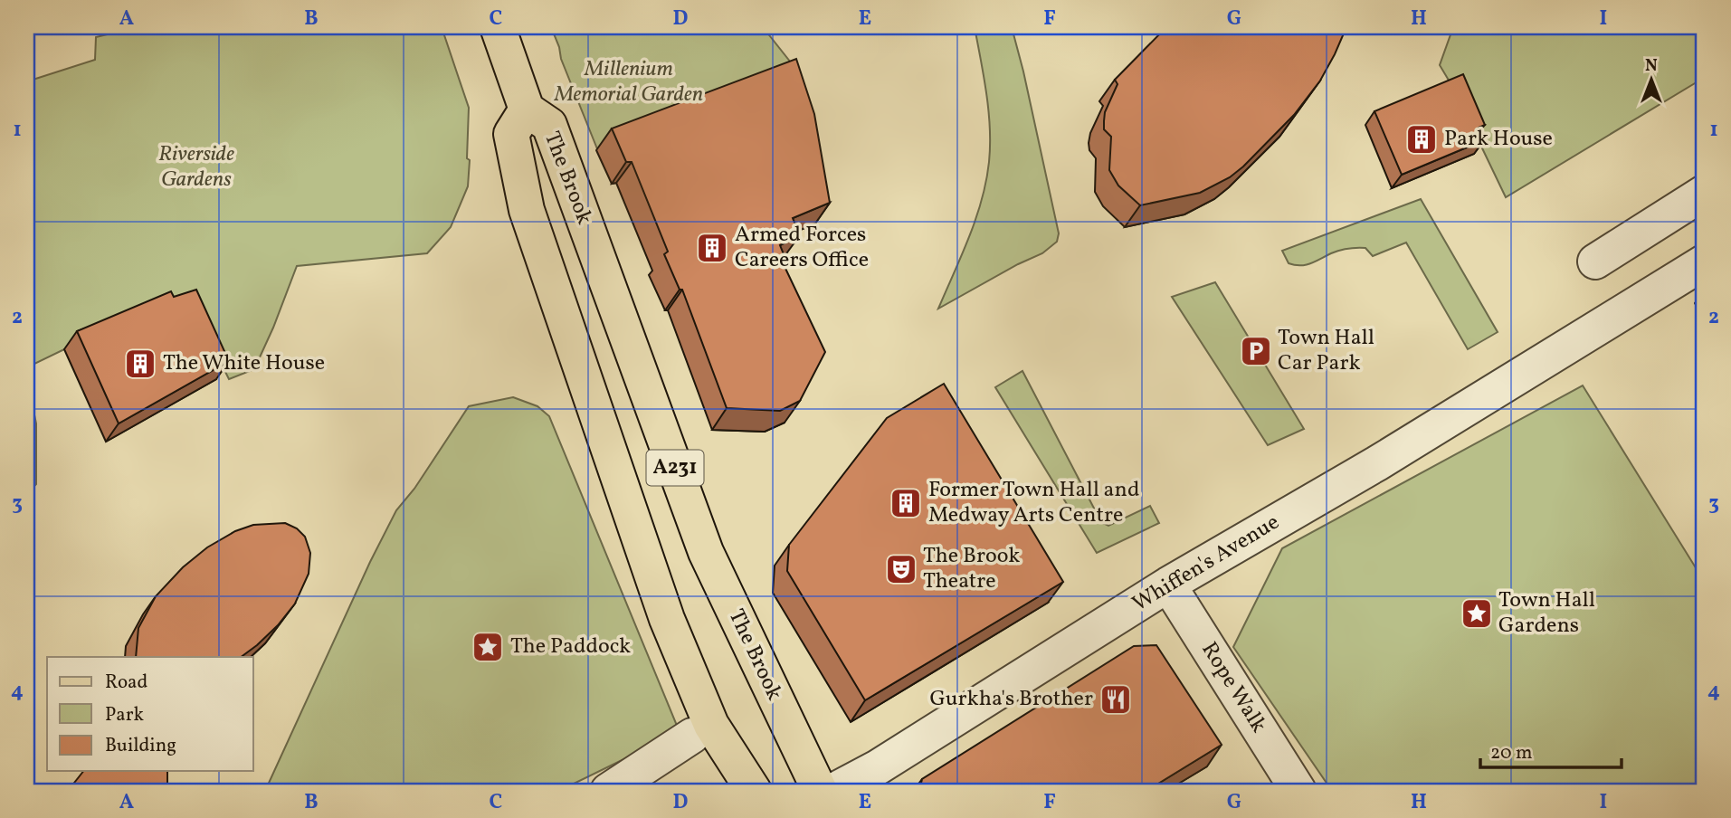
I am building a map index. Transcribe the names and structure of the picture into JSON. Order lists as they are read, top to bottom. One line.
{"streets":{"main road":["The Brook","A231"],"street":["Whiffen's Avenue","Rope Walk"]},"crossings":[["Whiffen's Avenue","Rope Walk"]],"parks":["Millenium Memorial Garden","Riverside Gardens"],"places":{"building":["Park House","Armed Forces Careers Office","The White House","Former Town Hall and Medway Arts Centre"],"parking":["Town Hall Car Park"],"theatre":["The Brook Theatre"],"place":["Town Hall Gardens","The Paddock"],"restaurant":["Gurkha's Brother"]},"legend":["Road","Park","Building"],"scale_bar":"20 m","north":"top","grid":{"columns":["A","B","C","D","E","F","G","H","I"],"rows":["1","2","3","4"]}}
